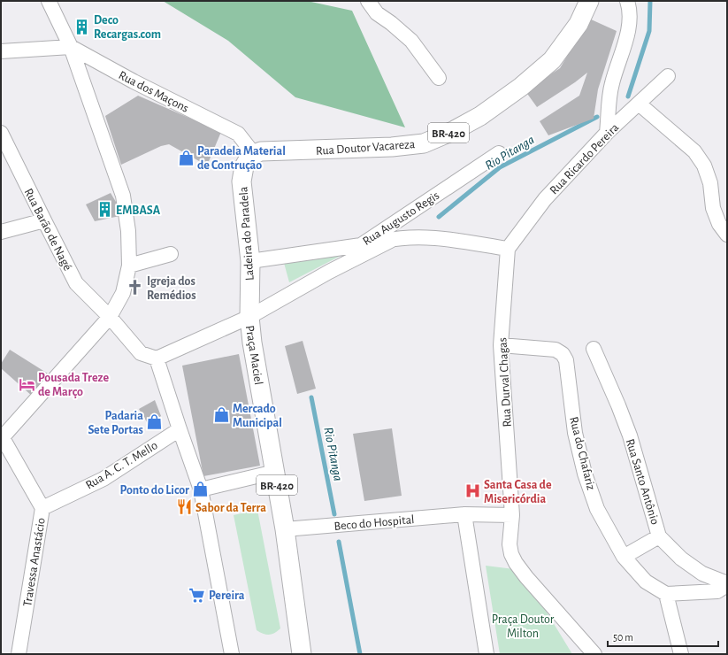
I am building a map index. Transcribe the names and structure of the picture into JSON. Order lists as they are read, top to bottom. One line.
{"streets":{"main road":["BR-420","Rua Doutor Vacareza","Ladeira do Paradela","Praça Maciel"],"street":["Rua dos Maçons","Rua Ricardo Pereira","Rua Augusto Regis","Rua Barão de Nagé","Rua Durval Chagas","Rua do Chafariz","Rua A. C. T. Mello","Rua Santo Antônio","Beco do Hospital","Travessa Anastácio"]},"crossings":[["Rua dos Maçons","Rua Doutor Vacareza"],["Rua dos Maçons","Ladeira do Paradela"],["Rua Doutor Vacareza","Ladeira do Paradela"],["Rua Ricardo Pereira","Rua Durval Chagas"],["Rua Augusto Regis","Ladeira do Paradela"],["Ladeira do Paradela","Praça Maciel"],["Praça Maciel","Beco do Hospital"],["Rua Durval Chagas","Rua do Chafariz"],["Rua A. C. T. Mello","Travessa Anastácio"]],"water":["Rio Pitanga"],"parks":["Praça Doutor Milton"],"places":{"building":["Deco Recargas.com","EMBASA"],"shop":["Paradela Material de Contrução","Mercado Municipal","Padaria Sete Portas","Ponto do Licor"],"church":["Igreja dos Remédios"],"hotel":["Pousada Treze de Março"],"hospital":["Santa Casa de Misericórdia"],"restaurant":["Sabor da Terra"],"supermarket":["Pereira"]},"scale_bar":"50 m"}
